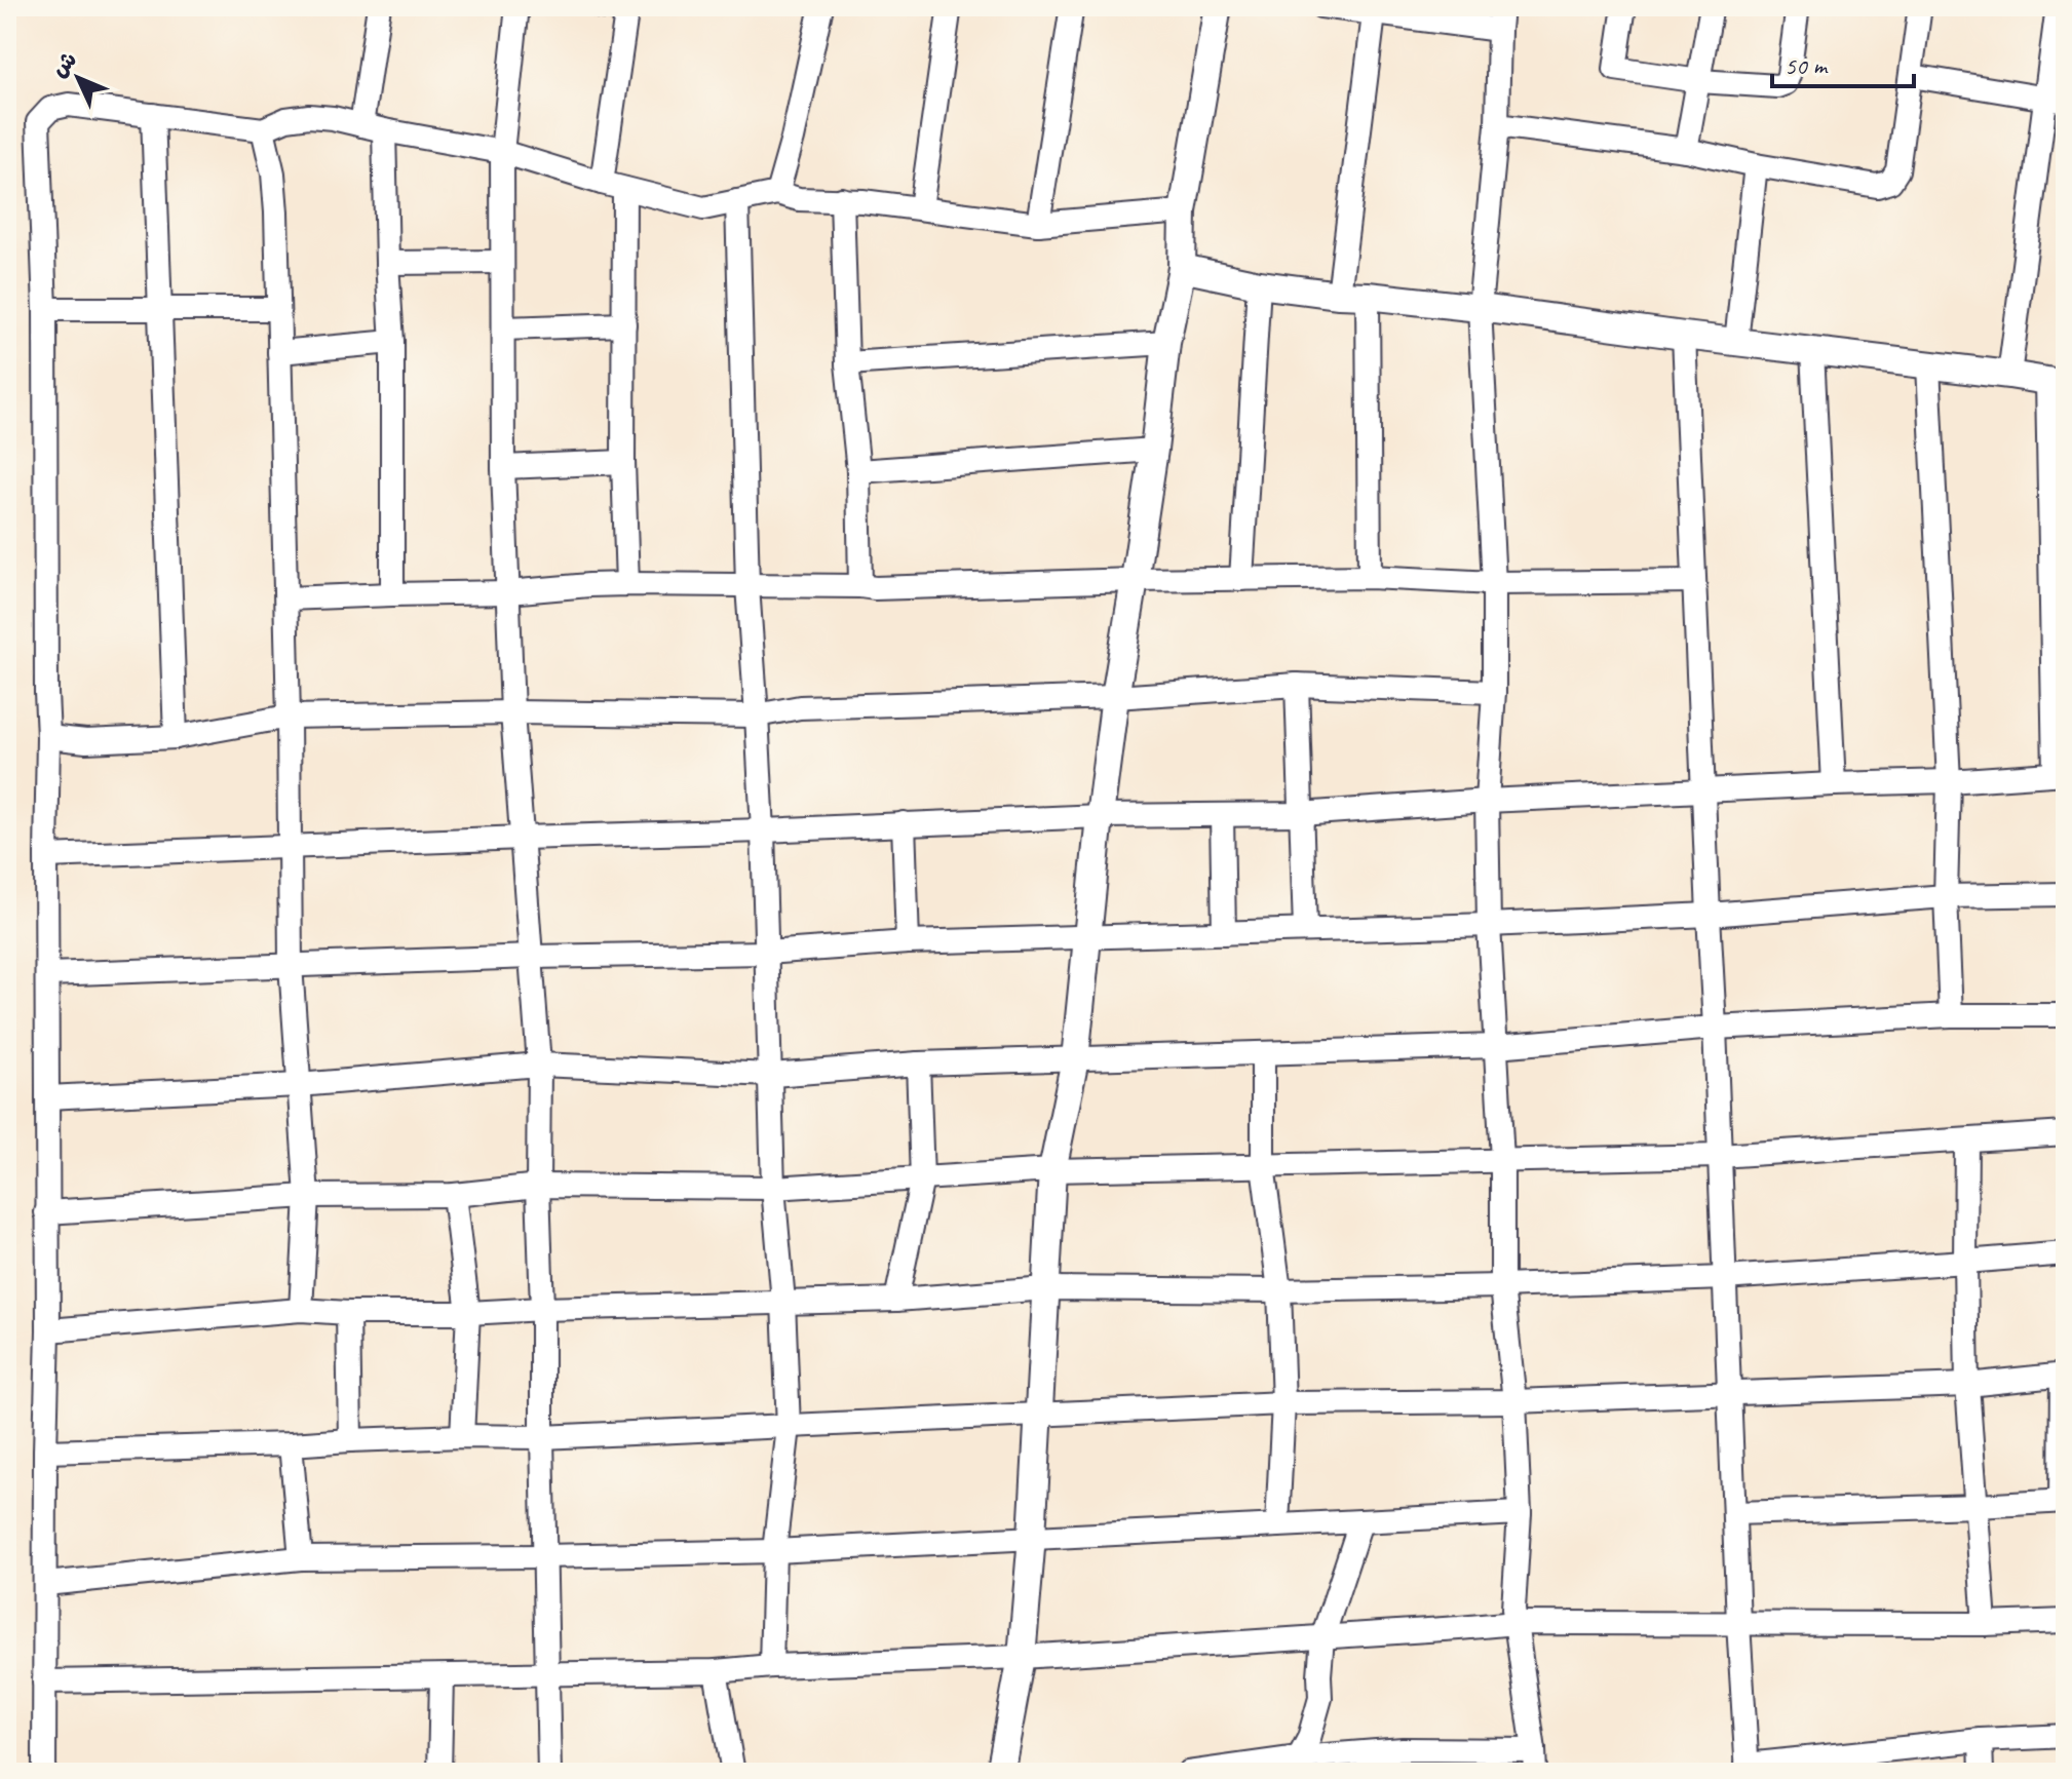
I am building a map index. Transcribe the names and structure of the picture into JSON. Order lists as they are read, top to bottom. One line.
{"scale_bar":"50 m","north":"top left"}
